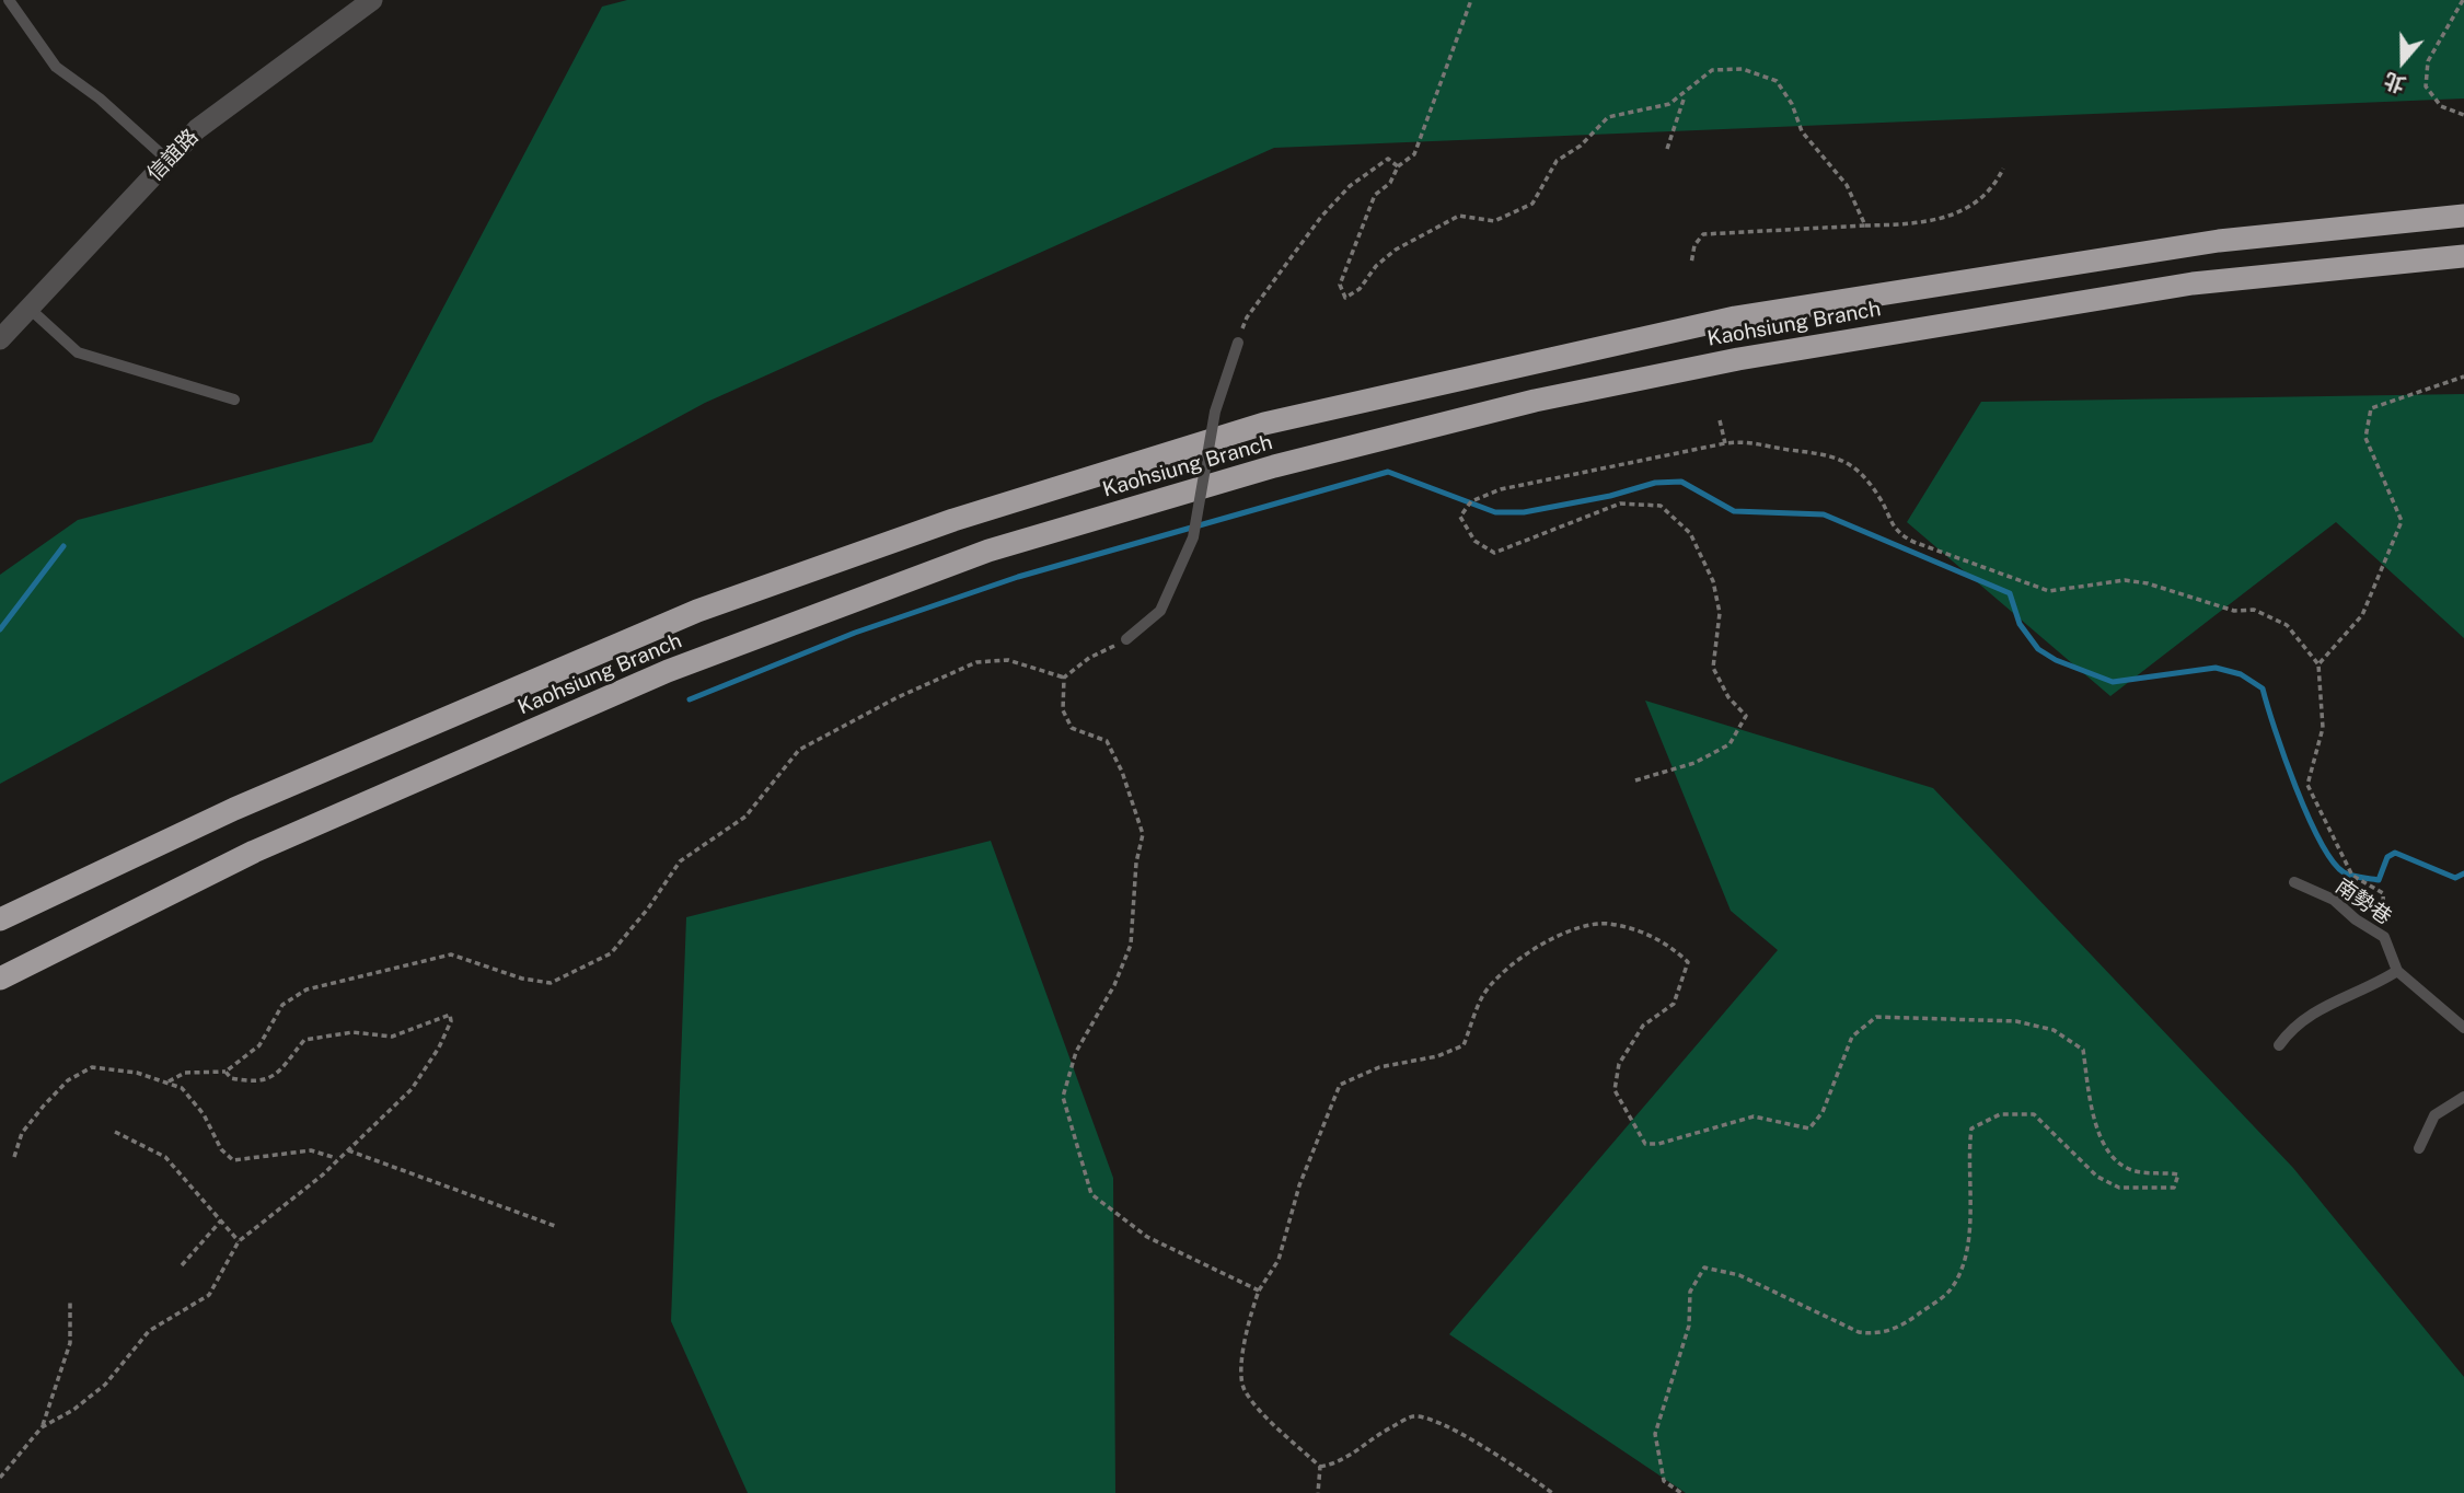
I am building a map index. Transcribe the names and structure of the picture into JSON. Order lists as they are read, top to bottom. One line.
{"streets":{"highway":["Kaohsiung Branch"],"street":["信誼路"],"lane":["南勢巷"]},"north":"bottom"}
